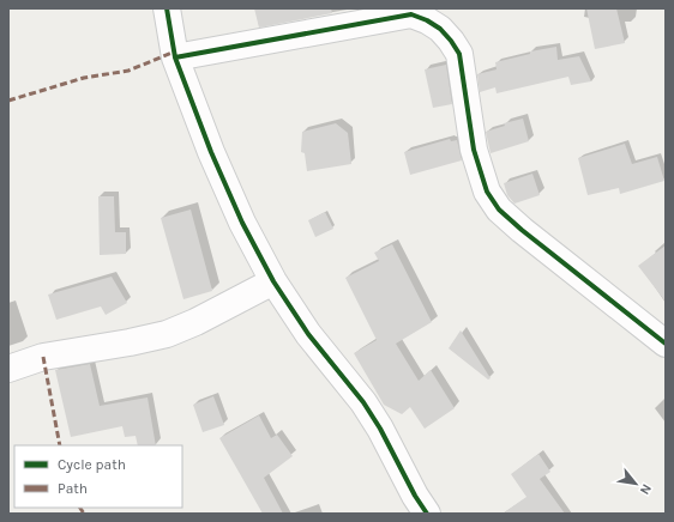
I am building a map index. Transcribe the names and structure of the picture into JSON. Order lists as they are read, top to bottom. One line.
{"legend":["Cycle path","Path"],"north":"bottom right"}
